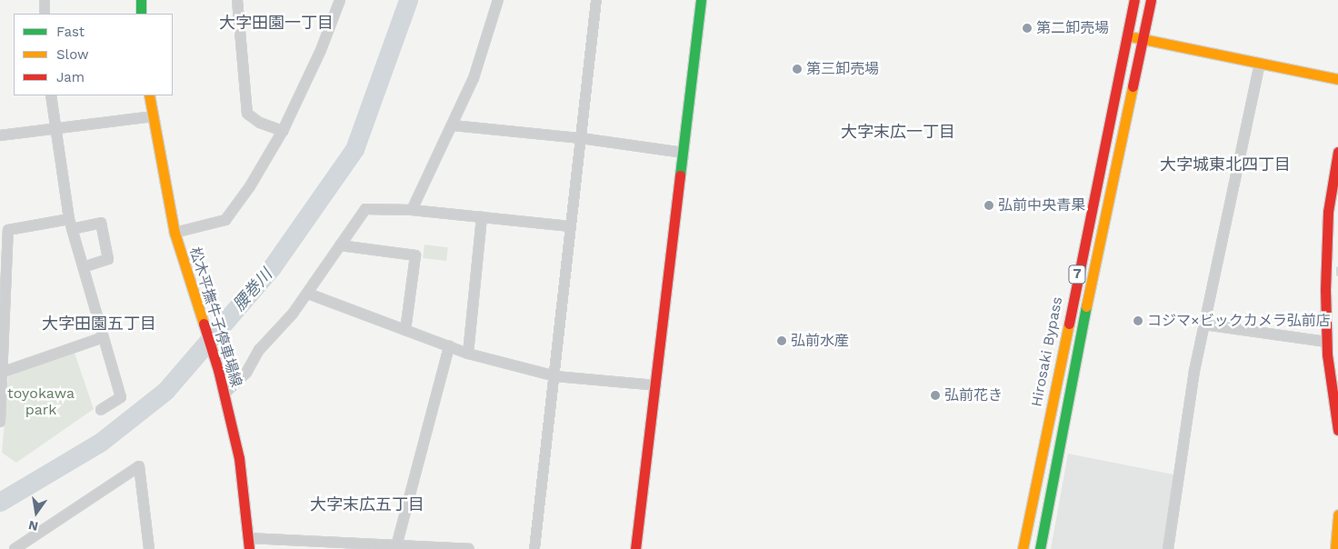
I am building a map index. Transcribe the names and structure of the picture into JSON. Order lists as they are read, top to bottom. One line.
{"streets":{"main road":["7","松木平撫牛子停車場線","Hirosaki Bypass"]},"districts":["大字田園一丁目","大字末広一丁目","大字城東北四丁目","大字田園五丁目","大字末広五丁目"],"water":["腰巻川"],"parks":["toyokawa park"],"places":["第二卸売場","第三卸売場","弘前中央青果","コジマ×ビックカメラ弘前店","弘前水産","弘前花き"],"legend":["Fast","Slow","Jam"],"north":"bottom"}
